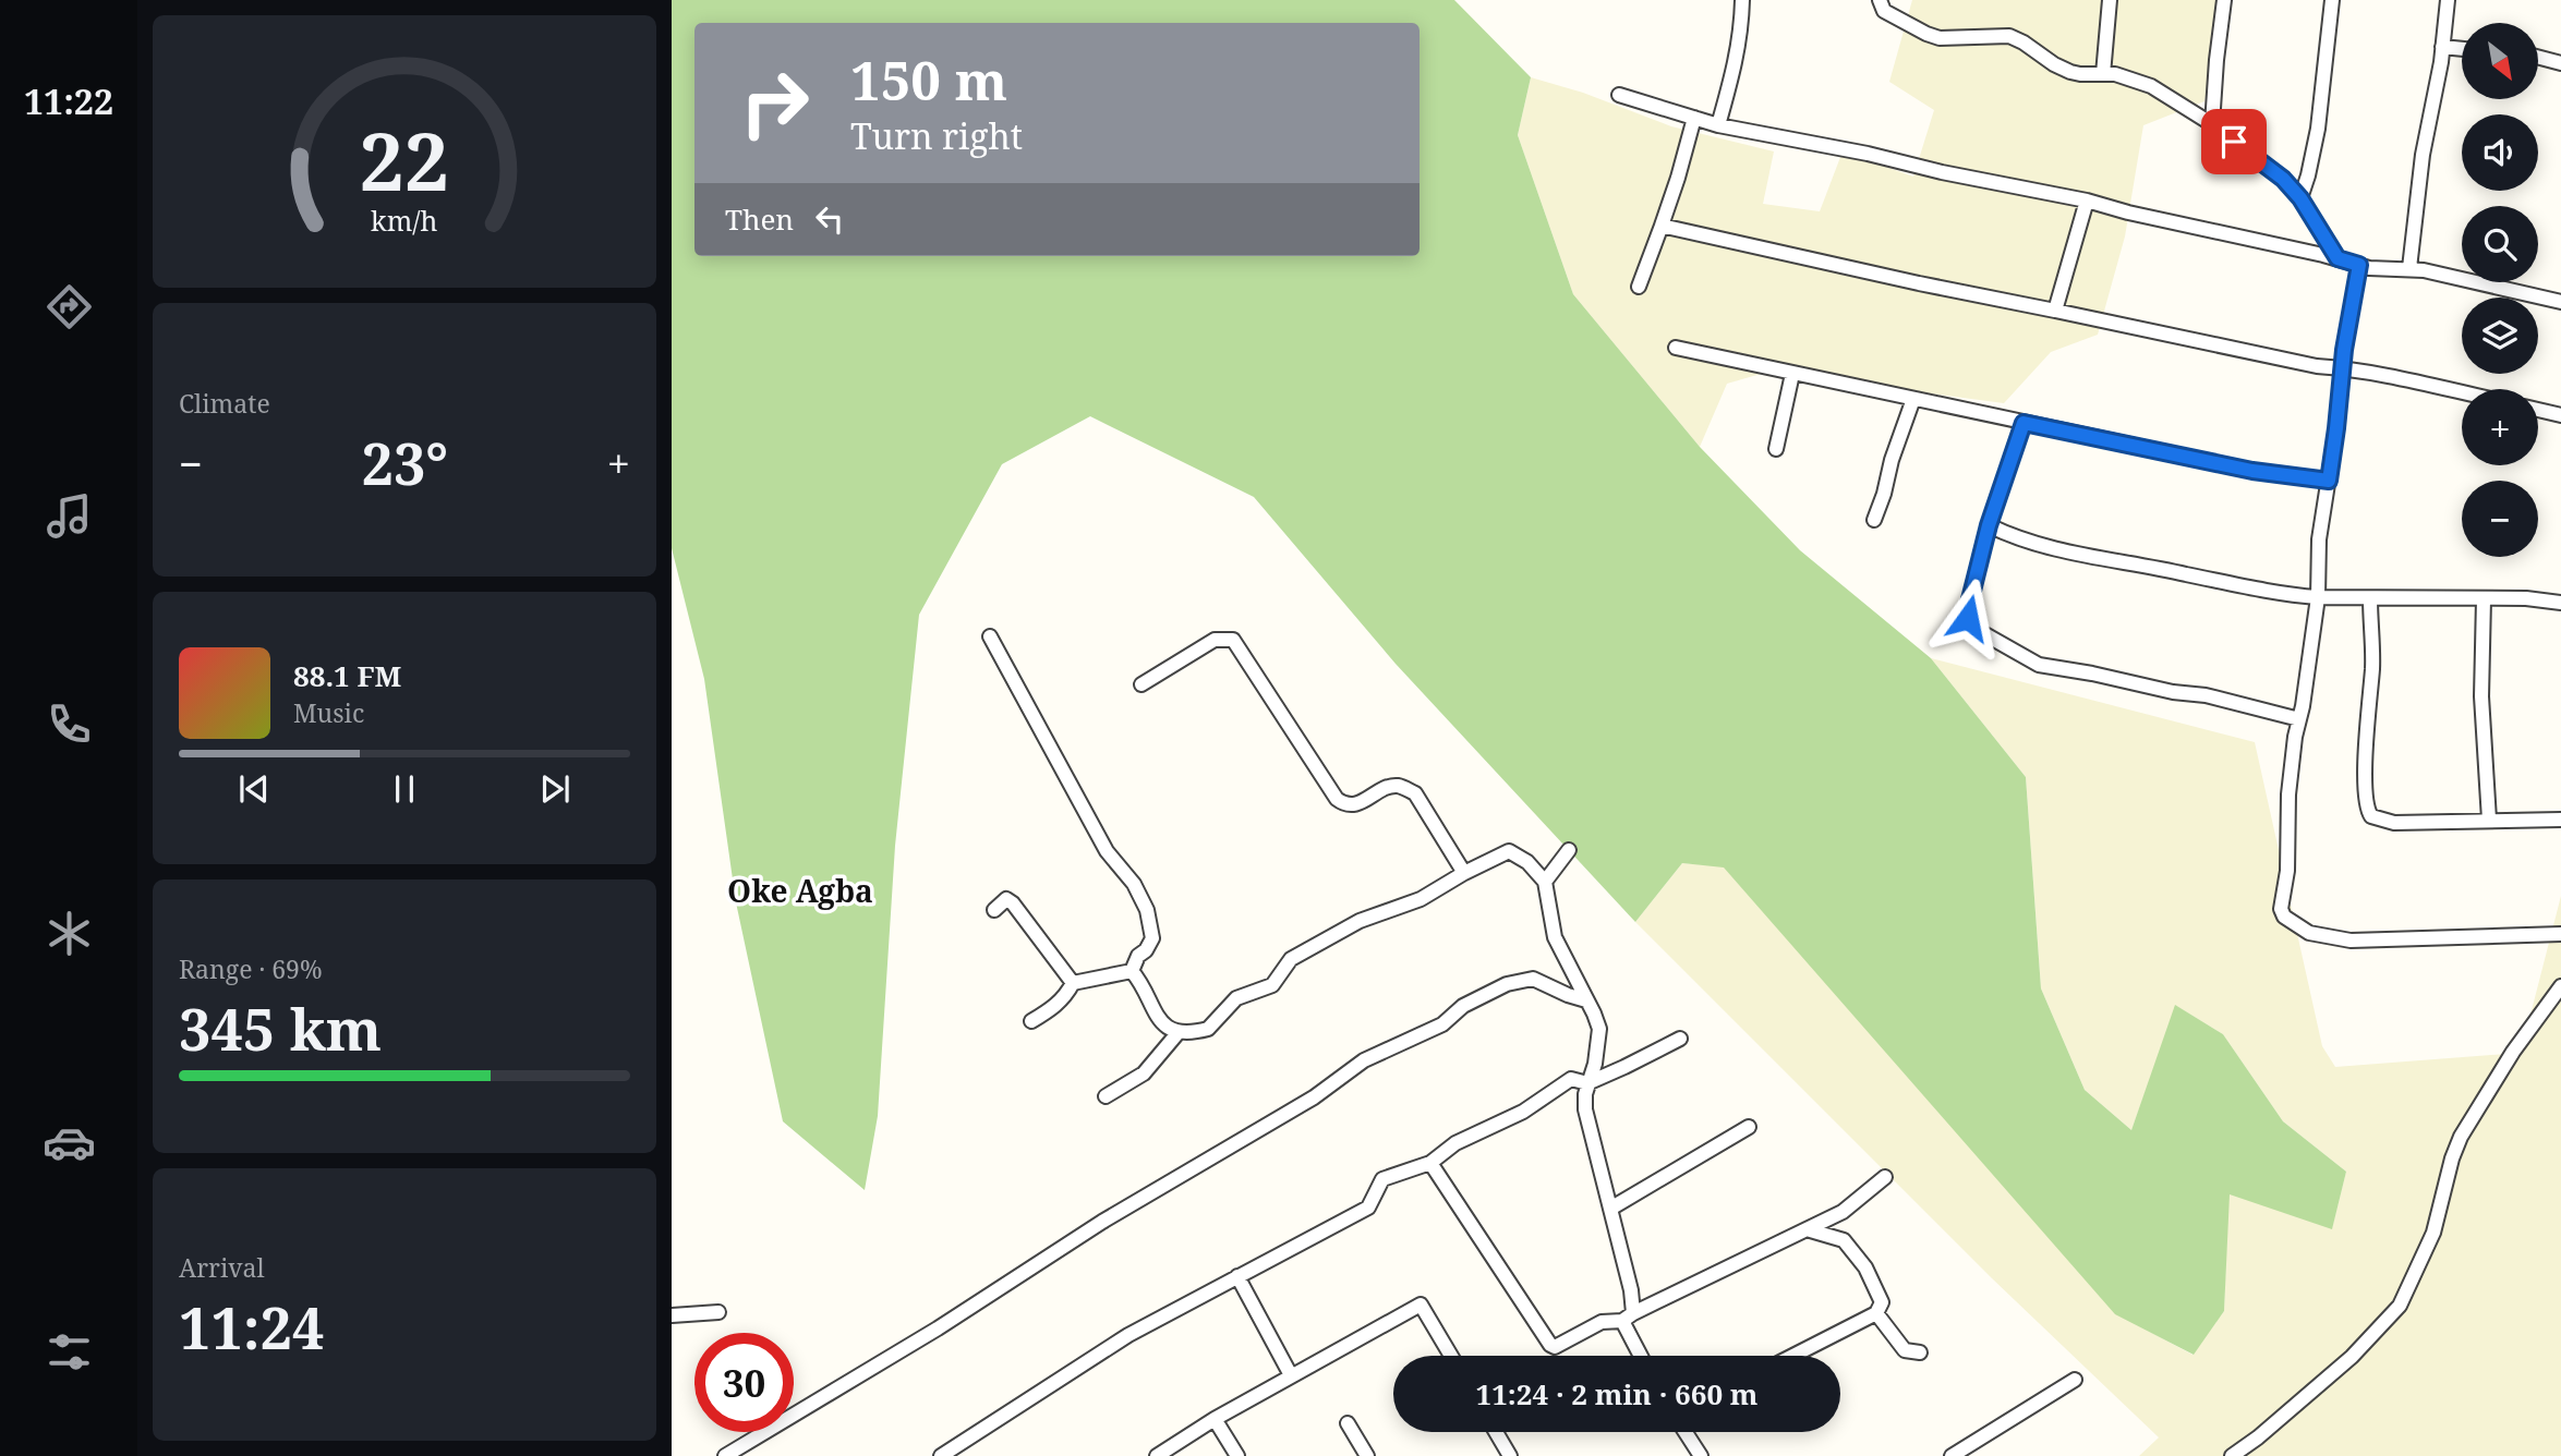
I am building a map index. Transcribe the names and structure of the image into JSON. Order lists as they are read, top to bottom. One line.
{"districts":["Oke Agba"],"north":"bottom right","page":{"tabs":"11:22","map_buttons":["+","−"],"turn":["150 m","Turn right"],"then":"Then","tile":["Climate",["Range · 69%","345 km"],["Arrival","11:24"]],"heat":["−","23°","+"],"song":["88.1 FM","Music"],"limit":"30","trip":"11:24 · 2 min · 660 m","gauge":["22","km/h"]}}
